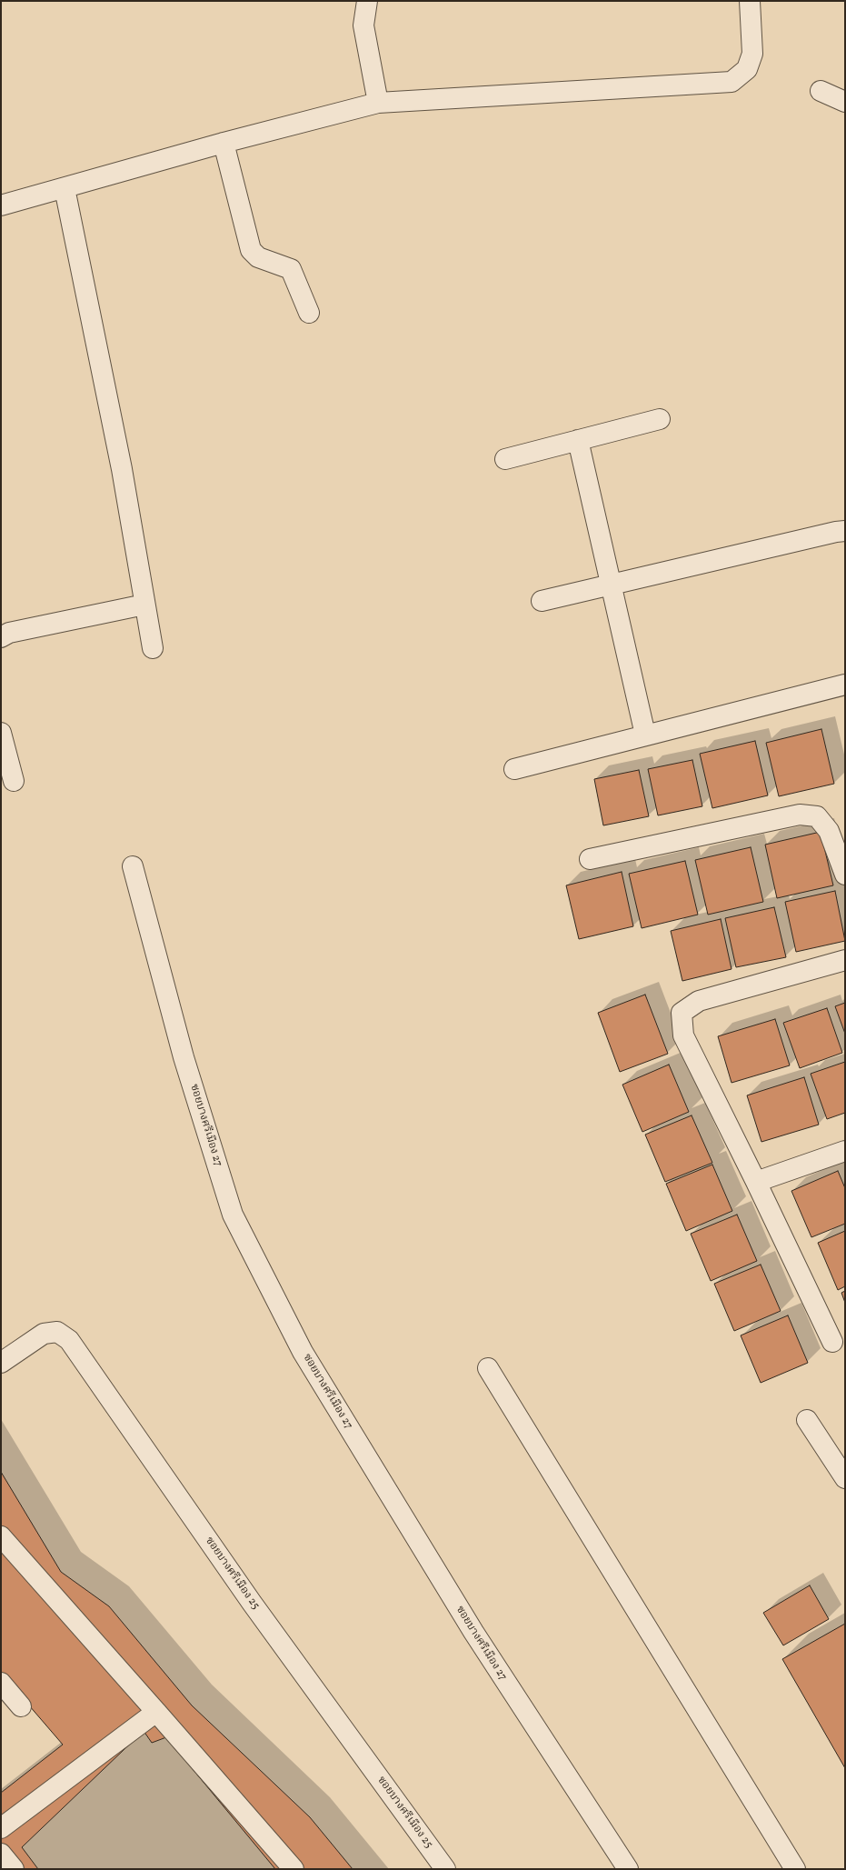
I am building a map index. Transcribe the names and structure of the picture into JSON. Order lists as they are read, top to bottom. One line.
{"streets":{"street":["ซอยบางศรีเมือง 27","ซอยบางศรีเมือง 25"]}}
